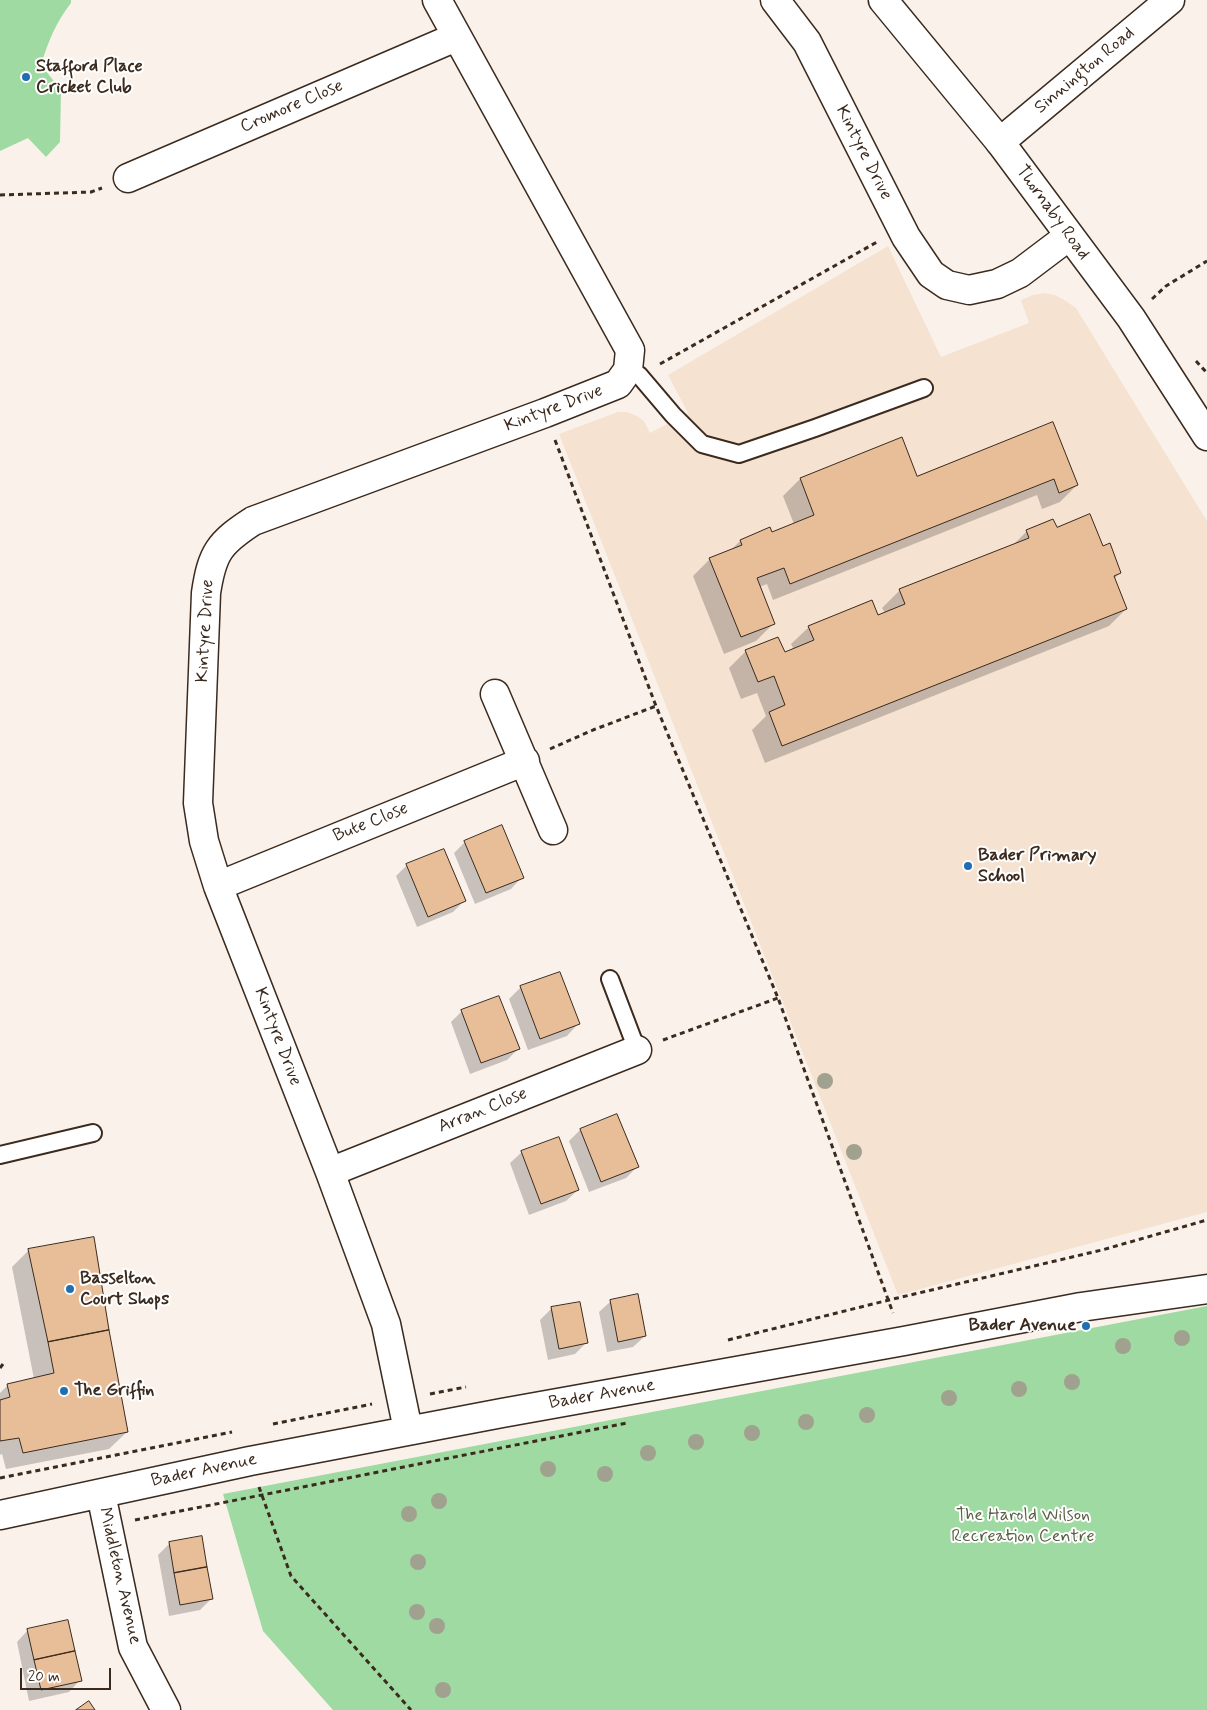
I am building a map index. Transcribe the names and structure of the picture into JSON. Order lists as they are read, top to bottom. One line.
{"streets":{"street":["Sinnington Road","Cromore Close","Kintyre Drive","Thornaby Road","Bute Close","Arran Close","Bader Avenue","Middleton Avenue"]},"crossings":[["Sinnington Road","Thornaby Road"],["Kintyre Drive","Thornaby Road"],["Kintyre Drive","Bute Close"],["Kintyre Drive","Arran Close"],["Kintyre Drive","Bader Avenue"],["Bader Avenue","Middleton Avenue"]],"parks":["The Harold Wilson Recreation Centre"],"places":["Stafford Place Cricket Club","Bader Primary School","Basselton Court Shops","Bader Avenue","The Griffin"],"scale_bar":"20 m"}
